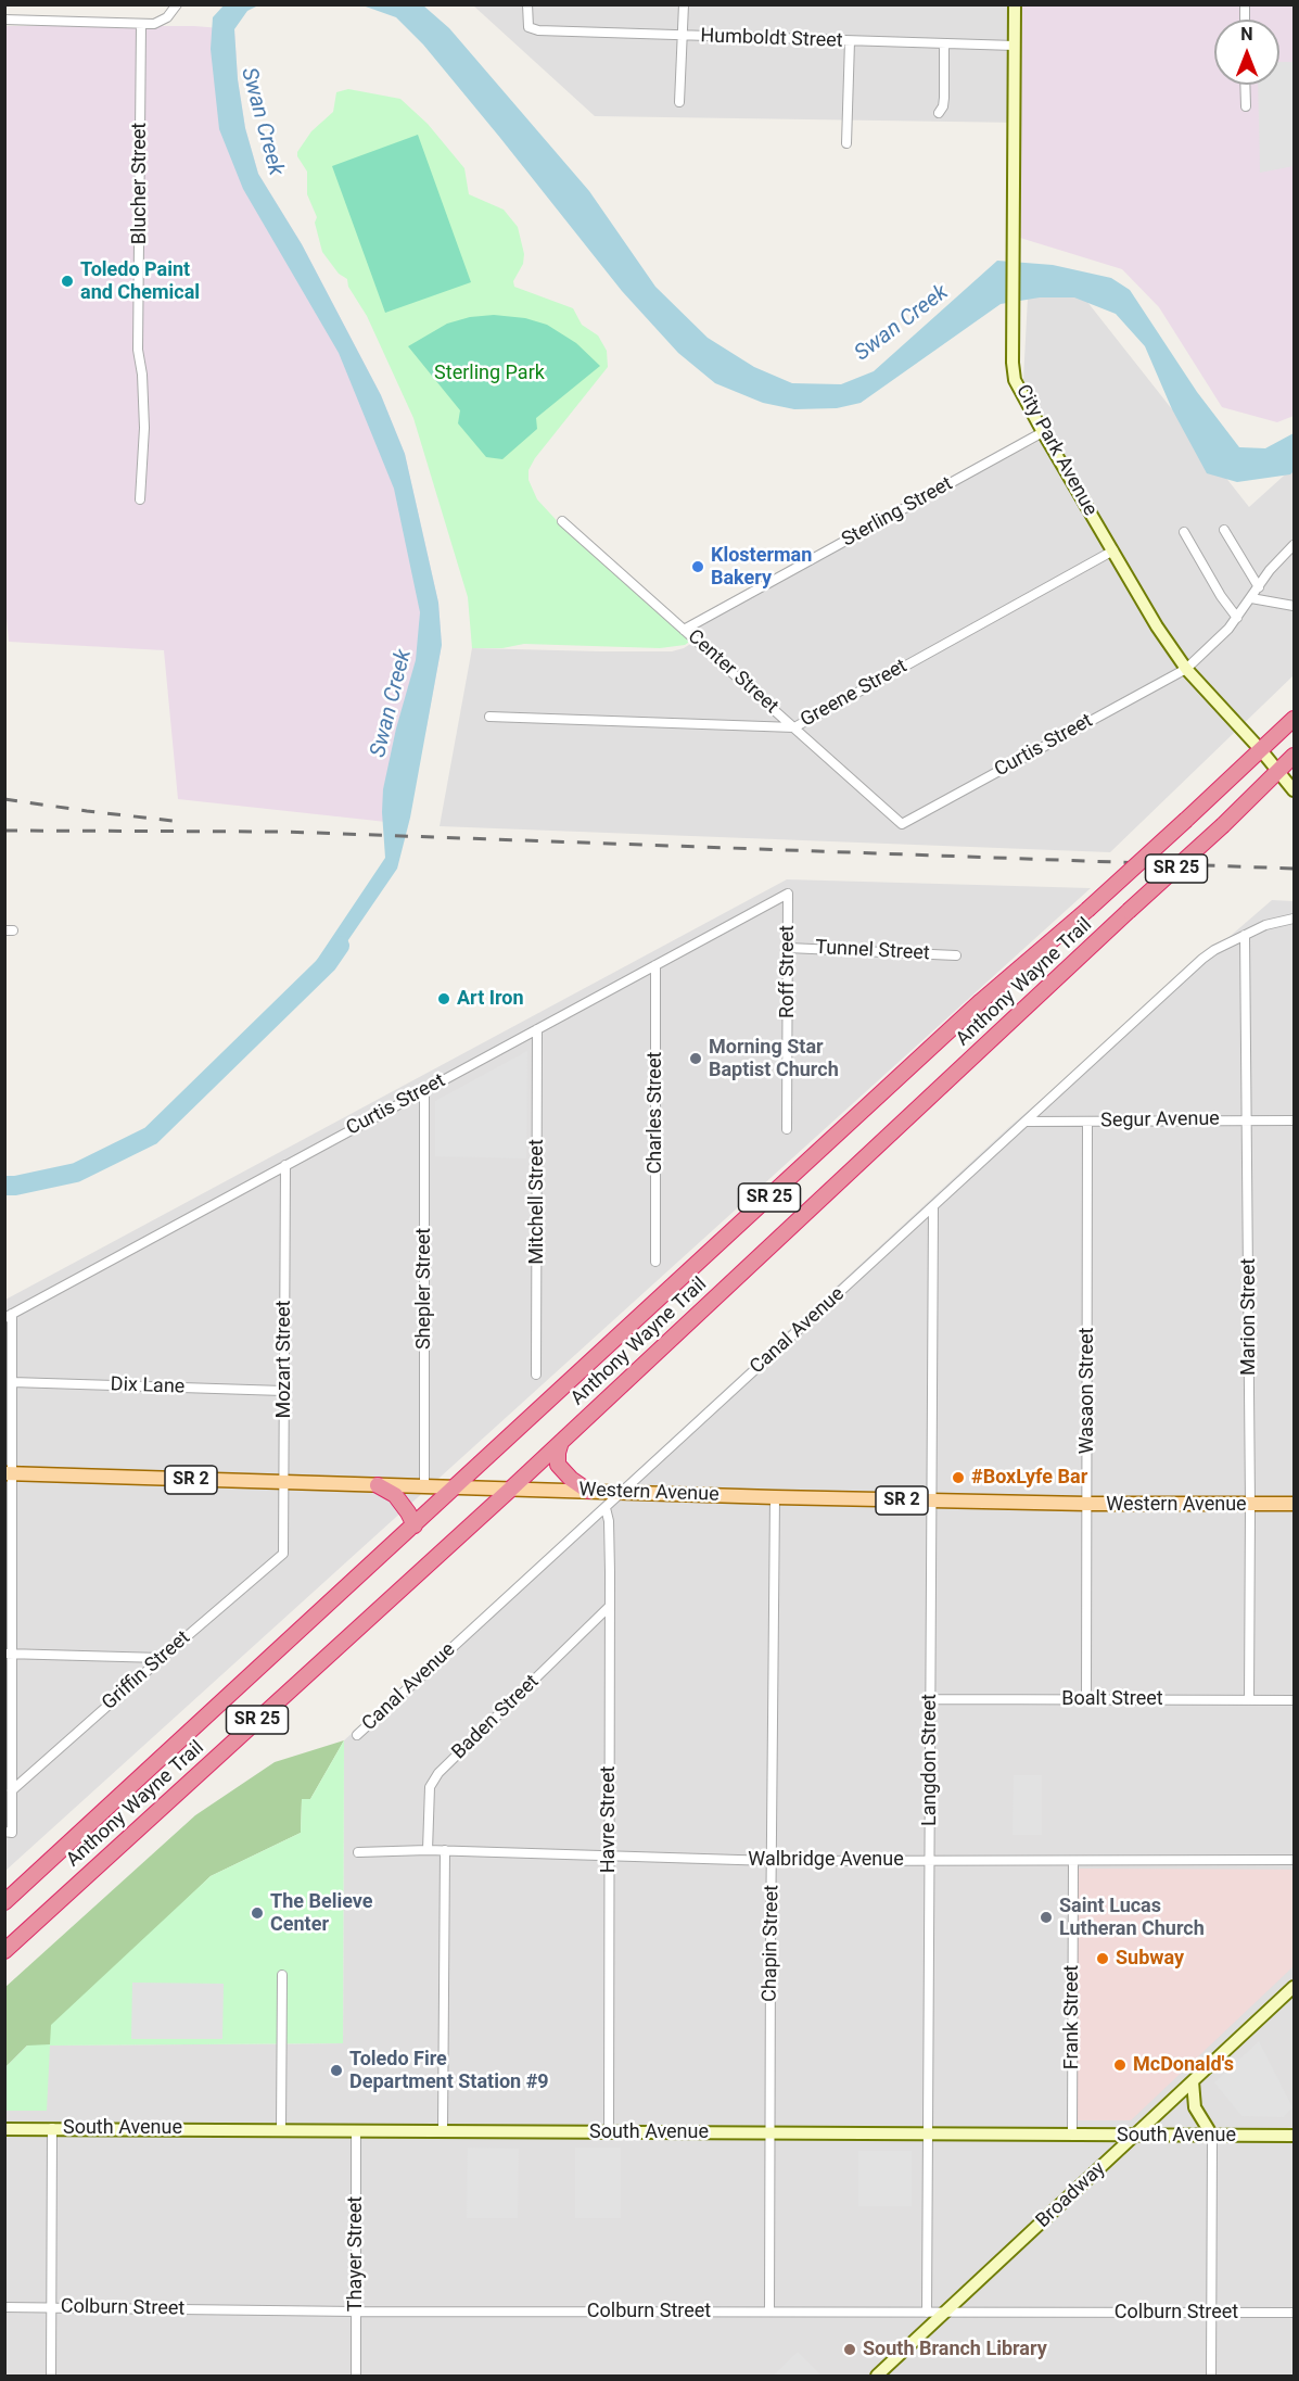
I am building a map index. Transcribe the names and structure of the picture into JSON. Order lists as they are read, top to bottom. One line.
{"streets":{"highway":["SR 25","Anthony Wayne Trail"],"main road":["SR 2","Western Avenue"],"street":["Humboldt Street","Blucher Street","City Park Avenue","Sterling Street","Center Street","Greene Street","Curtis Street","Tunnel Street","Roff Street","Charles Street","Segur Avenue","Mitchell Street","Shepler Street","Marion Street","Canal Avenue","Mozart Street","Dix Lane","Wasaon Street","Griffin Street","Boalt Street","Baden Street","Langdon Street","Havre Street","Walbridge Avenue","Chapin Street","Frank Street","South Avenue","Broadway","Thayer Street","Colburn Street"]},"crossings":[["Humboldt Street","City Park Avenue"],["City Park Avenue","Sterling Street"],["City Park Avenue","Greene Street"],["City Park Avenue","Curtis Street"],["City Park Avenue","Anthony Wayne Trail"],["Sterling Street","Center Street"],["Center Street","Greene Street"],["Center Street","Curtis Street"],["Curtis Street","Roff Street"],["Curtis Street","Charles Street"],["Curtis Street","Mitchell Street"],["Curtis Street","Shepler Street"],["Curtis Street","Mozart Street"],["Tunnel Street","Roff Street"],["Anthony Wayne Trail","Western Avenue"],["Segur Avenue","Marion Street"],["Segur Avenue","Canal Avenue"],["Segur Avenue","Wasaon Street"],["Shepler Street","Western Avenue"],["Marion Street","Canal Avenue"],["Marion Street","Western Avenue"],["Marion Street","Boalt Street"],["Canal Avenue","Western Avenue"],["Canal Avenue","Langdon Street"],["Canal Avenue","Havre Street"],["Mozart Street","Dix Lane"],["Mozart Street","Western Avenue"],["Mozart Street","Griffin Street"],["Wasaon Street","Western Avenue"],["Wasaon Street","Boalt Street"],["Western Avenue","Langdon Street"],["Western Avenue","Chapin Street"],["Boalt Street","Langdon Street"],["Baden Street","Havre Street"],["Baden Street","Walbridge Avenue"],["Langdon Street","Walbridge Avenue"],["Langdon Street","South Avenue"],["Langdon Street","Colburn Street"],["Havre Street","Walbridge Avenue"],["Havre Street","South Avenue"],["Walbridge Avenue","Chapin Street"],["Walbridge Avenue","Frank Street"],["Chapin Street","South Avenue"],["Chapin Street","Colburn Street"],["Frank Street","South Avenue"],["South Avenue","Broadway"],["South Avenue","Thayer Street"],["Broadway","Colburn Street"],["Thayer Street","Colburn Street"]],"water":["Swan Creek"],"parks":["Sterling Park"],"places":["Toledo Paint and Chemical","Klosterman Bakery","Art Iron","Morning Star Baptist Church","#BoxLyfe Bar","The Believe Center","Saint Lucas Lutheran Church","Subway","McDonald's","Toledo Fire Department Station #9","South Branch Library"],"north":"top"}
